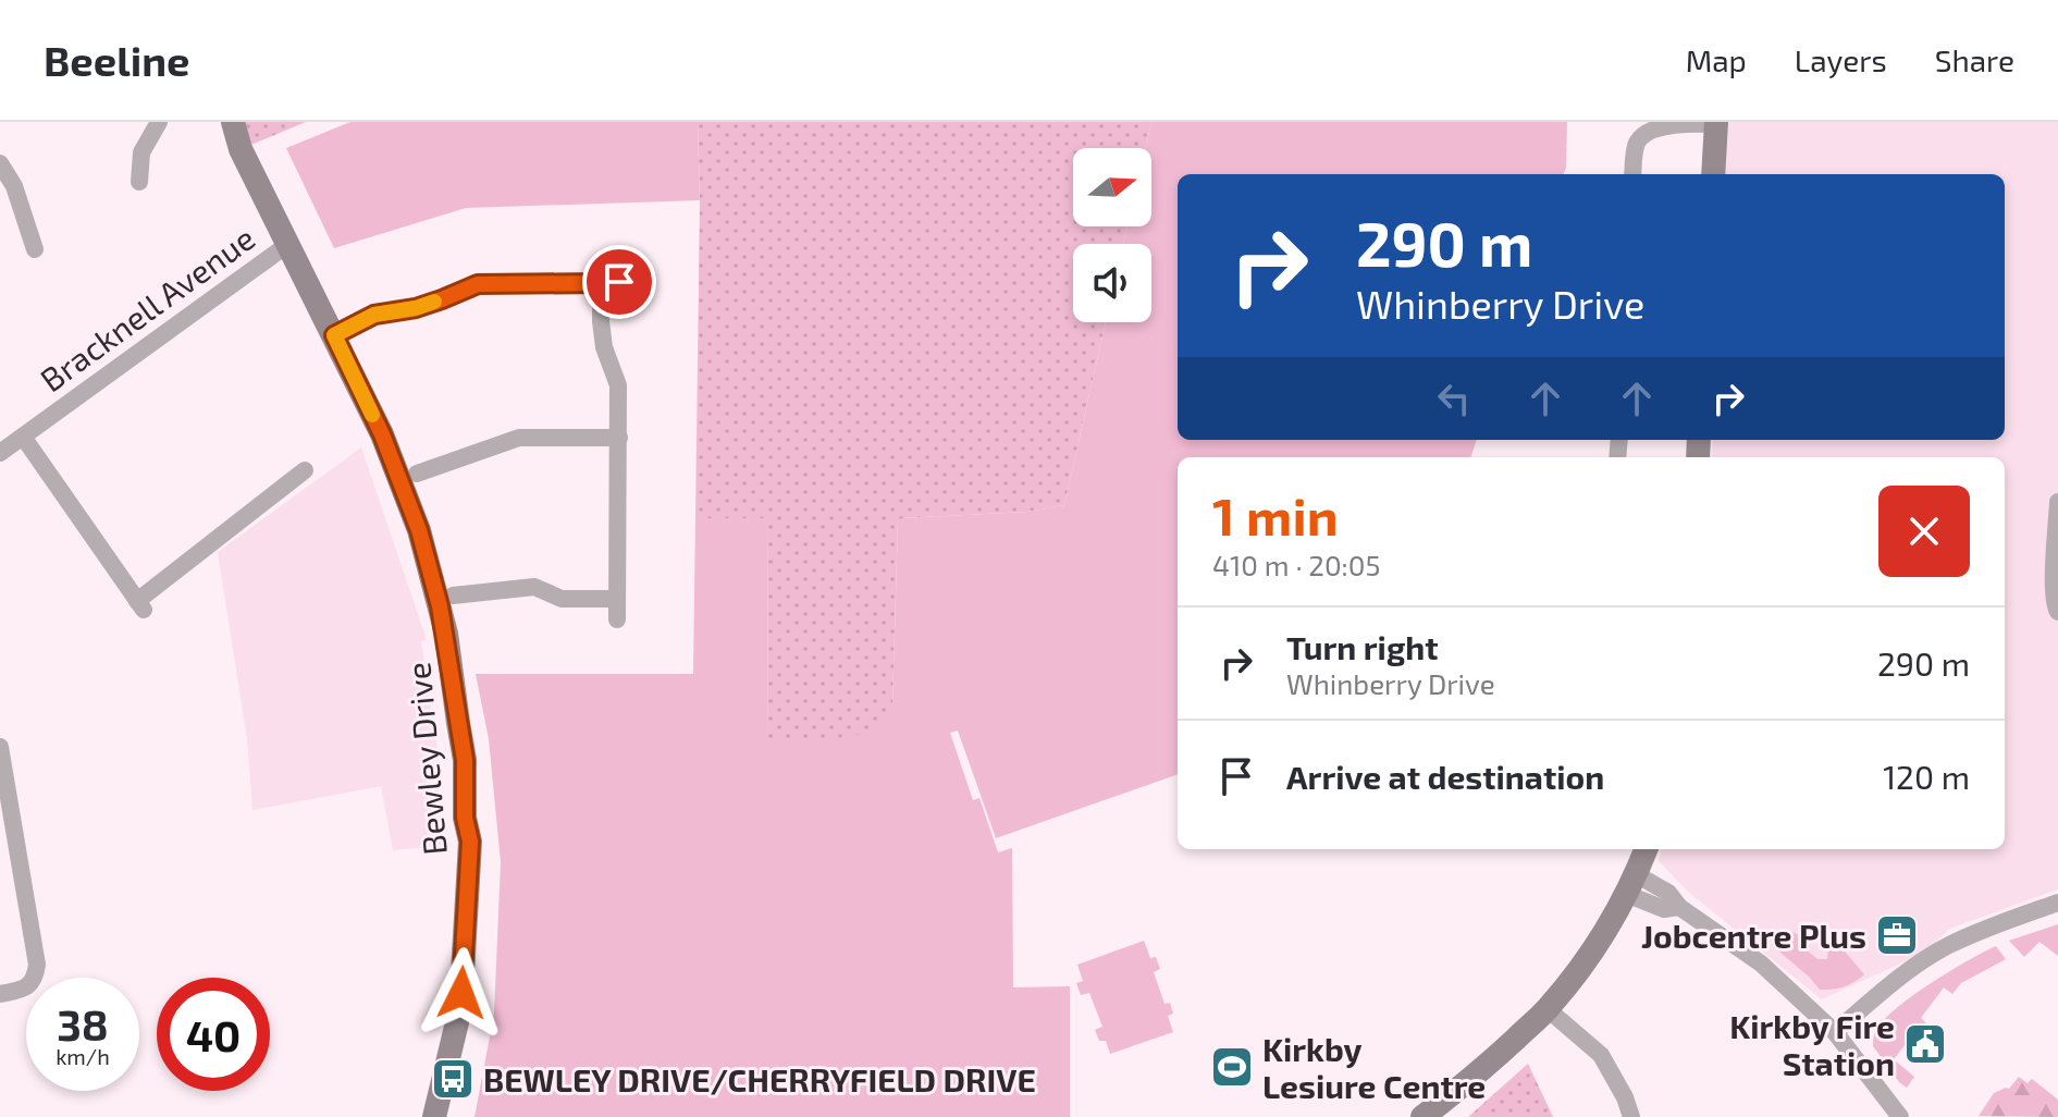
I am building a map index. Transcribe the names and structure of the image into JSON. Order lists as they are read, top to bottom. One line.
{"streets":{"street":["Bracknell Avenue","Bewley Drive"]},"crossings":[["Bracknell Avenue","Bewley Drive"]],"places":{"office":["Jobcentre Plus"],"public building":["Kirkby Fire Station"],"sports":["Kirkby Lesiure Centre"],"bus stop":["BEWLEY DRIVE/CHERRYFIELD DRIVE"]},"north":"right","page":{"header":"Beeline","nav":["Map","Layers","Share"],"turn":["290 m","Whinberry Drive"],"heading":["1 min","410 m · 20:05"],"list":[{"name":"Turn right","note":"Whinberry Drive","value":"290 m"},{"name":"Arrive at destination","value":"120 m"}],"speed":"38 km/h","limit":"40"}}
